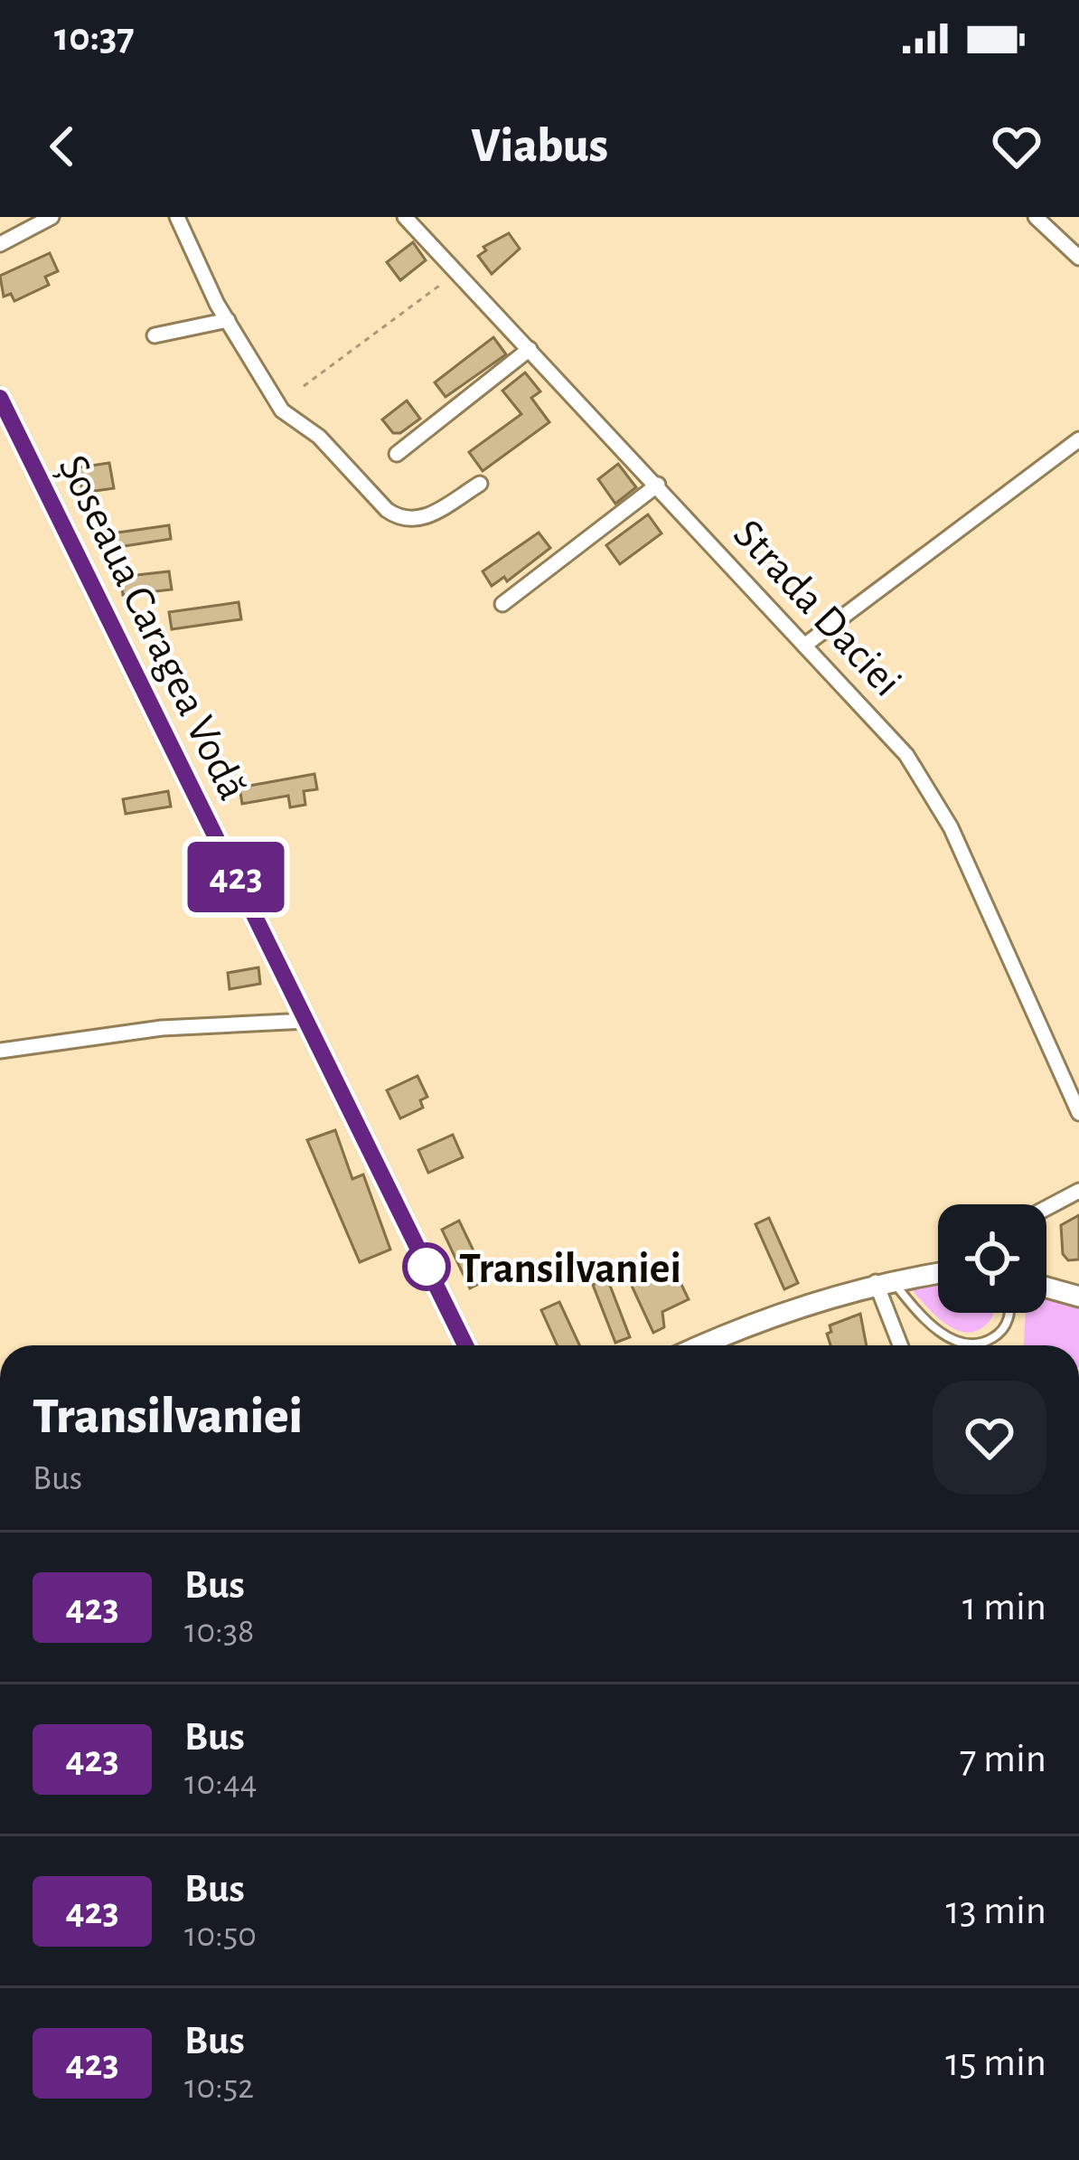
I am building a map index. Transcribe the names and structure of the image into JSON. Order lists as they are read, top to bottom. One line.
{"streets":{"street":["Strada Daciei","Șoseaua Caragea Vodă"]},"places":["Transilvaniei"],"lines":["bus line 423"],"page":{"status":"10:37","header":"Viabus","on_map":"423","heading":["Transilvaniei","Bus"],"list":[{"mark":"423","name":"Bus","note":"10:38","value":"1 min"},{"mark":"423","name":"Bus","note":"10:44","value":"7 min"},{"mark":"423","name":"Bus","note":"10:50","value":"13 min"},{"mark":"423","name":"Bus","note":"10:52","value":"15 min"}]}}
